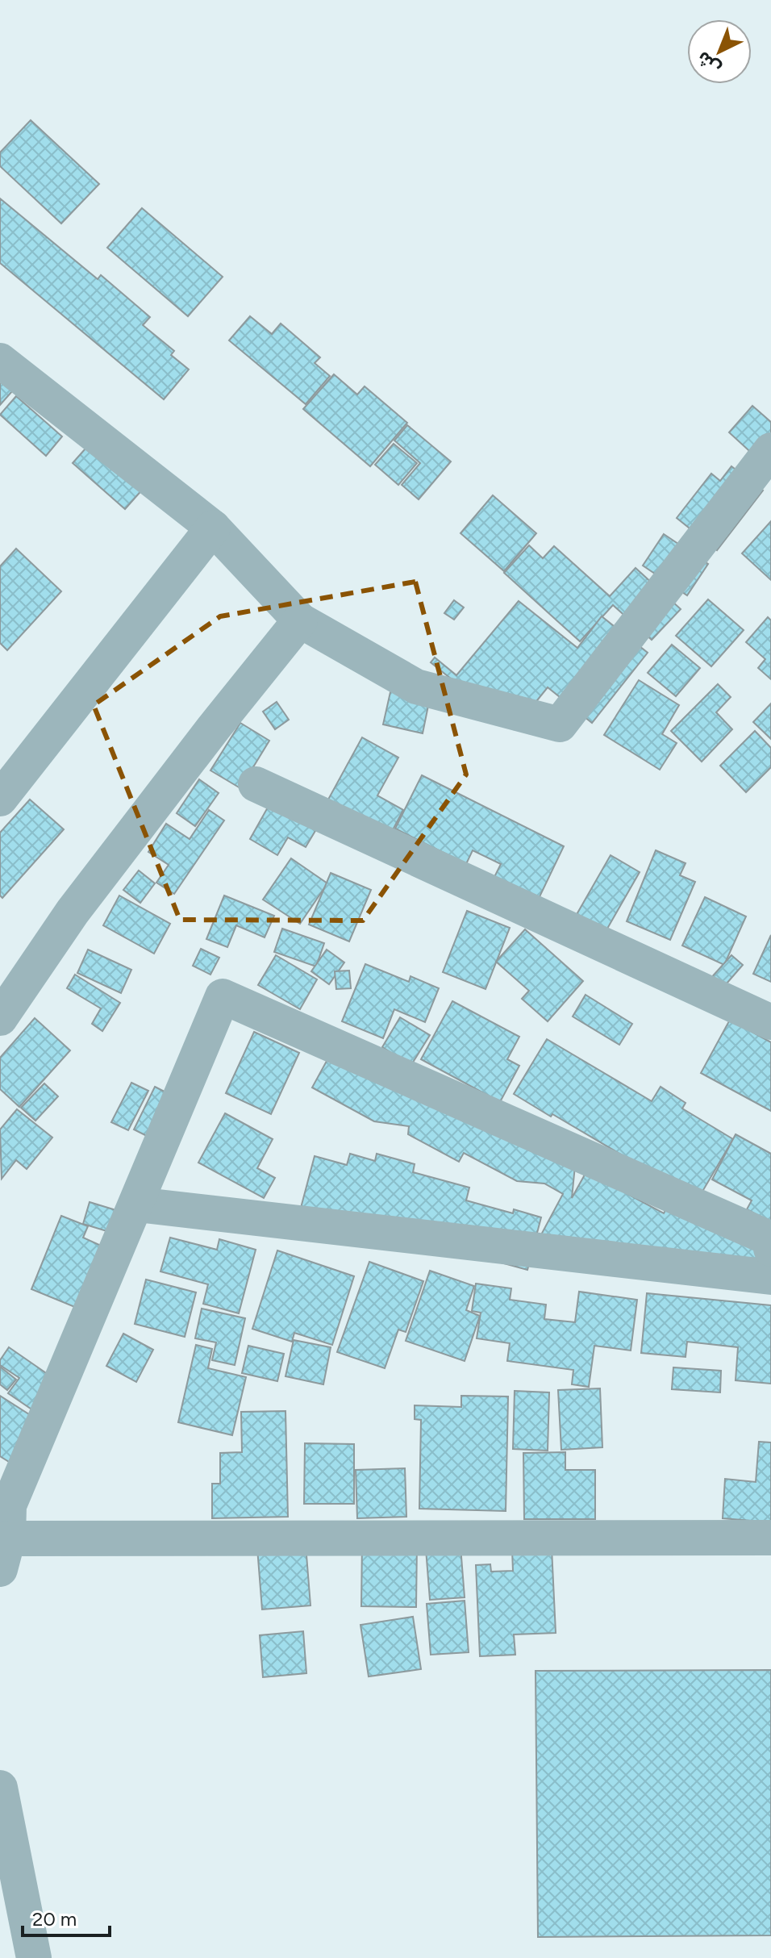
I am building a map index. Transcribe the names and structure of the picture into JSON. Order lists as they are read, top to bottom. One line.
{"scale_bar":"20 m","north":"bottom left"}
